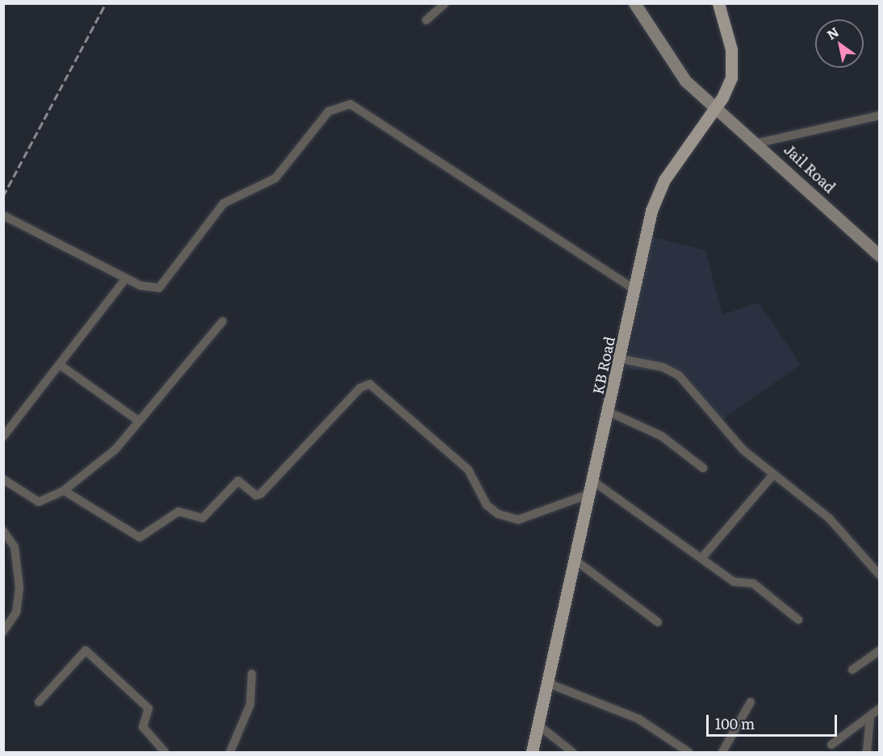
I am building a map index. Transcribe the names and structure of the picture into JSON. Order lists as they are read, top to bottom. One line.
{"streets":{"main road":["Jail Road","KB Road"]},"crossings":[["Jail Road","KB Road"]],"scale_bar":"100 m","north":"top left"}
